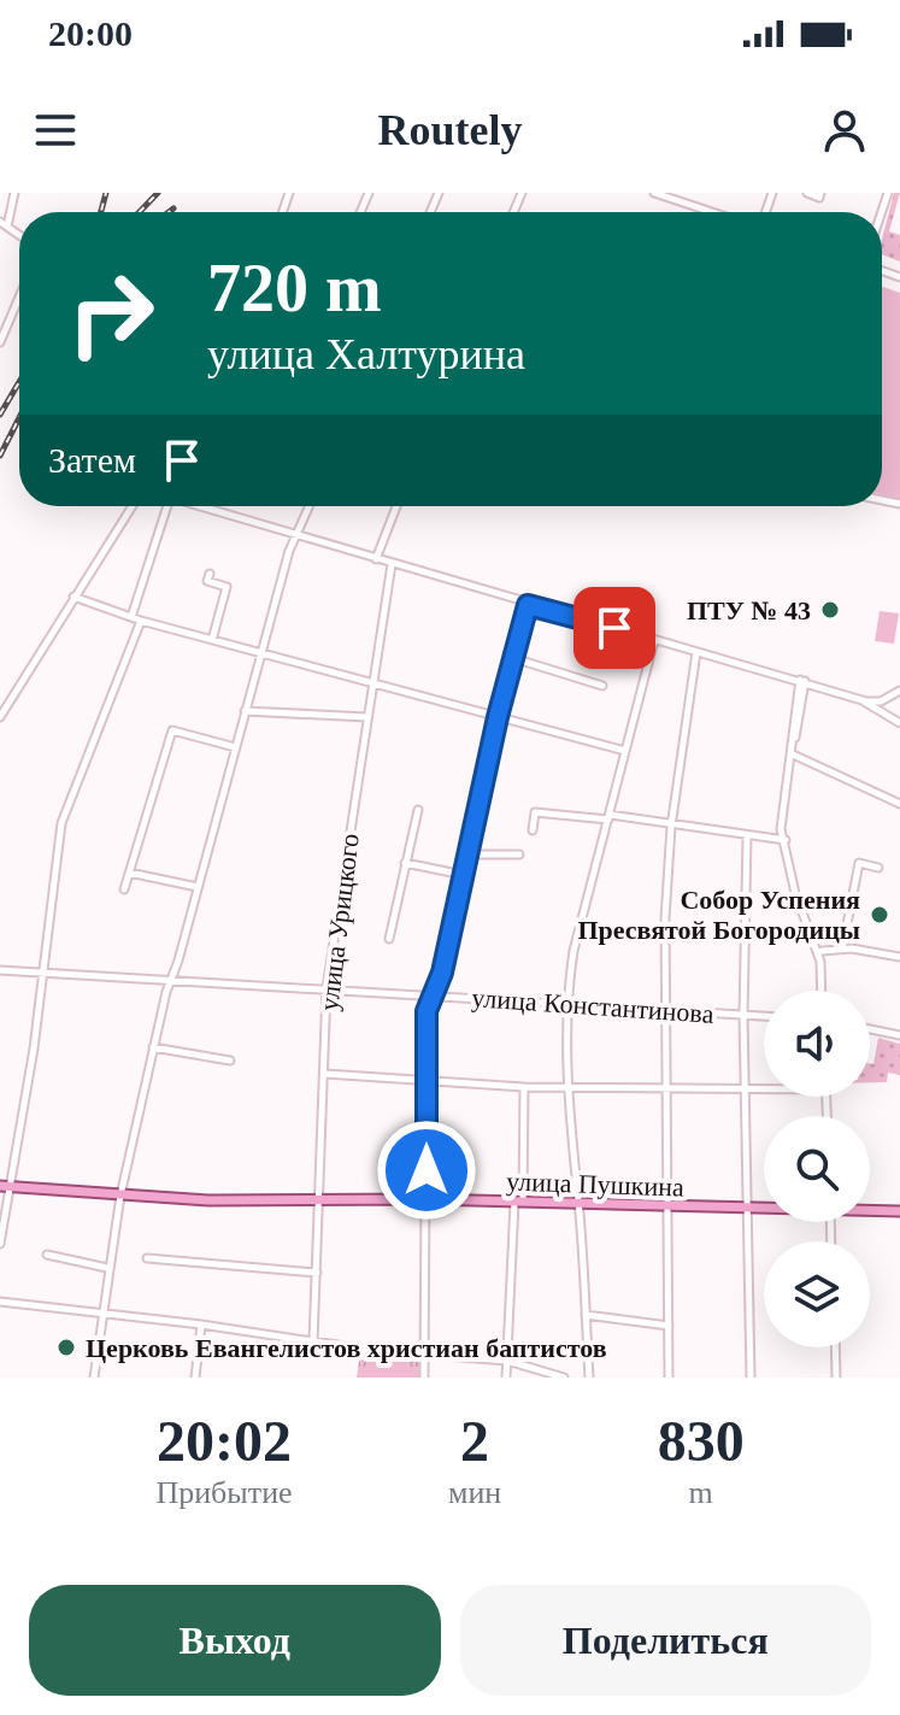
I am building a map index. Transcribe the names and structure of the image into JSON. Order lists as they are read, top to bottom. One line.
{"streets":{"main road":["улица Пушкина"],"street":["улица Урицкого","улица Константинова"]},"crossings":[["улица Урицкого","улица Константинова"],["улица Урицкого","улица Пушкина"]],"places":["ПТУ № 43","Собор Успения Пресвятой Богородицы","Церковь Евангелистов христиан баптистов"],"page":{"status":"20:00","header":"Routely","turn":["720 m","улица Халтурина"],"then":"Затем","eta":["20:02","Прибытие","2","мин","830","m"],"buttons":["Выход","Поделиться"]}}
